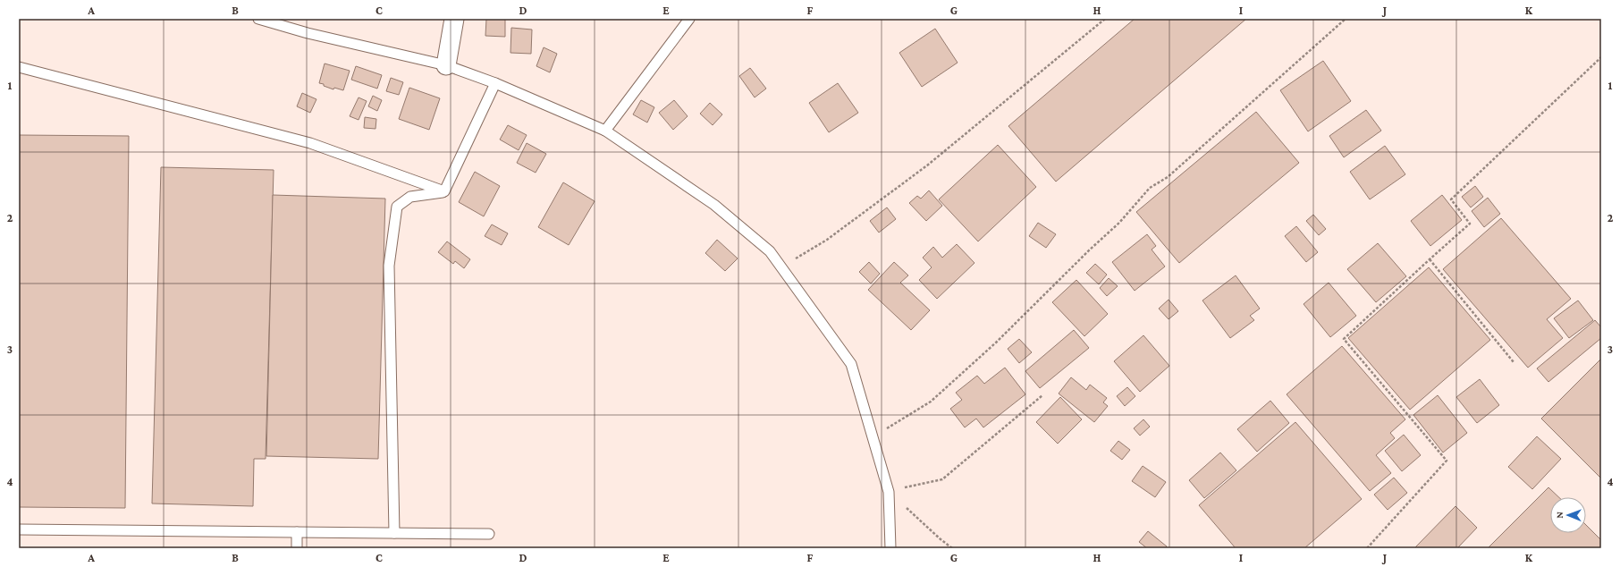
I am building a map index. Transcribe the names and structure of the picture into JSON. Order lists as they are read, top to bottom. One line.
{"north":"left","grid":{"columns":["A","B","C","D","E","F","G","H","I","J","K"],"rows":["1","2","3","4"]}}
